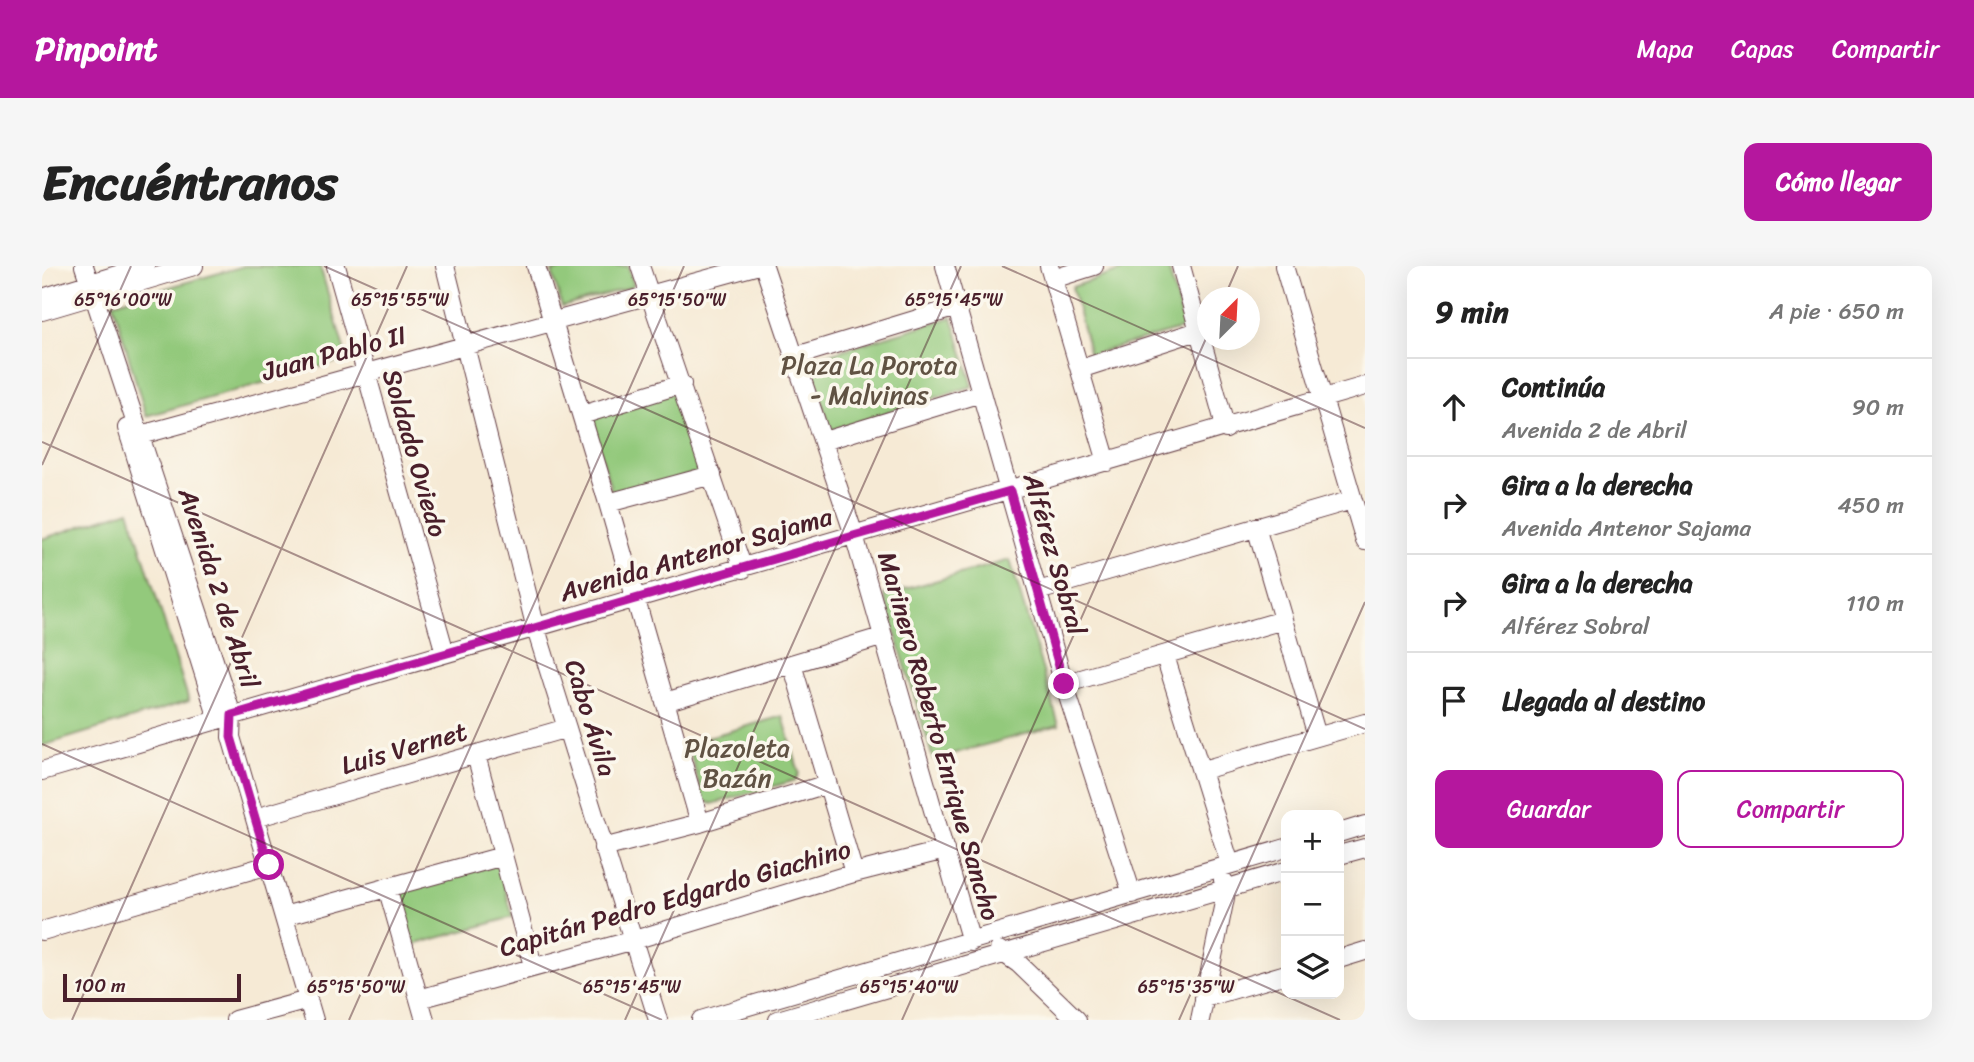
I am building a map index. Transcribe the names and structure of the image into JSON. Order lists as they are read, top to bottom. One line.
{"streets":{"street":["Juan Pablo II","Soldado Oviedo","Avenida Antenor Sajama","Alférez Sobral","Avenida 2 de Abril","Cabo Ávila","Marinero Roberto Enrique Sancho","Luis Vernet","Capitán Pedro Edgardo Giachino"]},"crossings":[["Juan Pablo II","Soldado Oviedo"],["Juan Pablo II","Avenida 2 de Abril"],["Juan Pablo II","Cabo Ávila"],["Soldado Oviedo","Avenida Antenor Sajama"],["Avenida Antenor Sajama","Alférez Sobral"],["Avenida Antenor Sajama","Avenida 2 de Abril"],["Avenida Antenor Sajama","Cabo Ávila"],["Avenida Antenor Sajama","Marinero Roberto Enrique Sancho"],["Avenida 2 de Abril","Luis Vernet"],["Cabo Ávila","Luis Vernet"],["Cabo Ávila","Capitán Pedro Edgardo Giachino"],["Marinero Roberto Enrique Sancho","Capitán Pedro Edgardo Giachino"]],"parks":["Plaza La Porota - Malvinas","Plazoleta Bazán"],"scale_bar":"100 m","north":"top right","page":{"header":"Pinpoint","nav":["Mapa","Capas","Compartir"],"title":"Encuéntranos","buttons":["Cómo llegar",["Guardar","Compartir"]],"heading":["9 min","A pie · 650 m"],"list":[["Continúa","Avenida 2 de Abril","90 m"],["Gira a la derecha","Avenida Antenor Sajama","450 m"],["Gira a la derecha","Alférez Sobral","110 m"],"Llegada al destino"],"map_buttons":["+","−"],"scale":"100 m"},"coordinates":["65°15'55\"W","65°15'45\"W","65°16'00\"W","65°15'50\"W","65°15'40\"W","65°15'35\"W"]}
